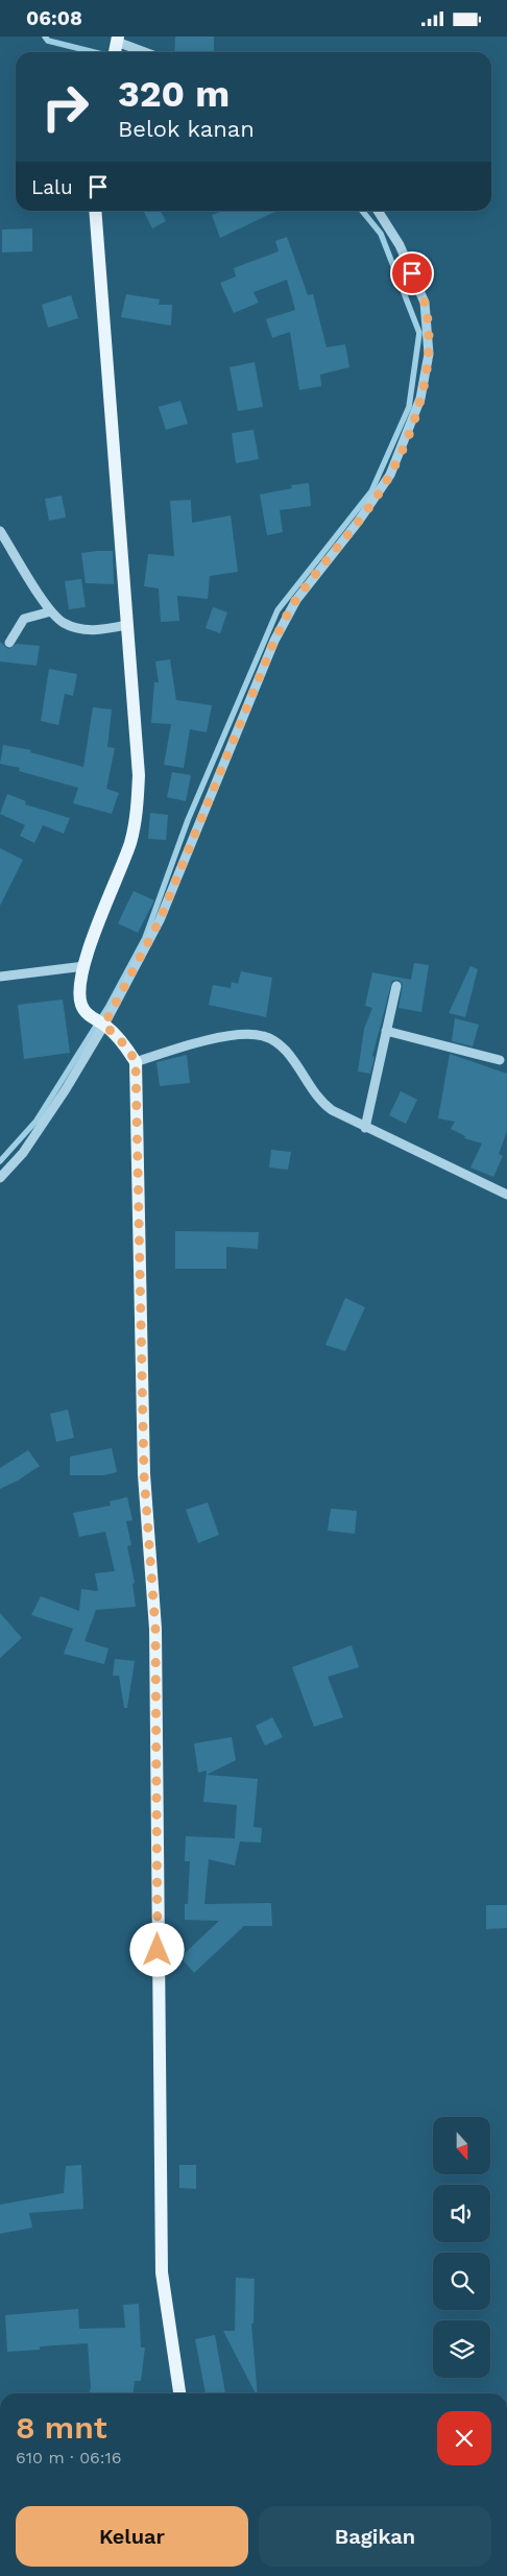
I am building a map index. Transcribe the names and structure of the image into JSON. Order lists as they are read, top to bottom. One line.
{"north":"bottom","page":{"status":"06:08","turn":["320 m","Belok kanan"],"then":"Lalu","heading":["8 mnt","610 m · 06:16"],"buttons":["Keluar","Bagikan"]}}
